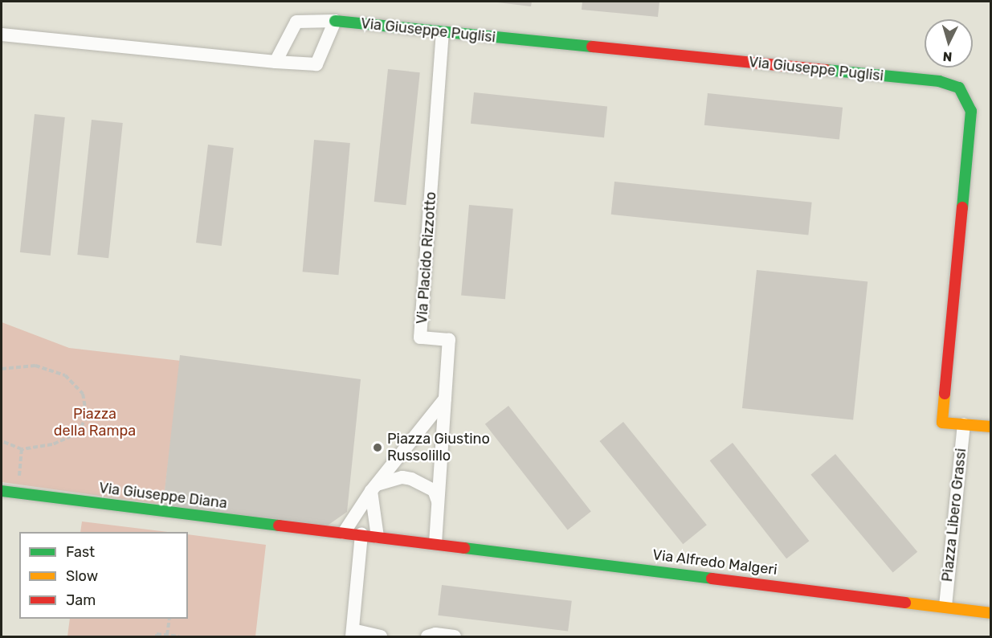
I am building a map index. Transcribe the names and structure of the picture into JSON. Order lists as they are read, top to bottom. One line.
{"streets":{"street":["Via Giuseppe Puglisi","Via Placido Rizzotto","Via Giuseppe Diana","Piazza Libero Grassi","Via Alfredo Malgeri"]},"crossings":[["Via Giuseppe Puglisi","Via Placido Rizzotto"],["Via Giuseppe Puglisi","Piazza Libero Grassi"],["Via Placido Rizzotto","Via Alfredo Malgeri"],["Via Giuseppe Diana","Via Alfredo Malgeri"],["Piazza Libero Grassi","Via Alfredo Malgeri"]],"parks":["Piazza della Rampa"],"places":["Piazza Giustino Russolillo"],"legend":["Fast","Slow","Jam"],"north":"bottom"}
